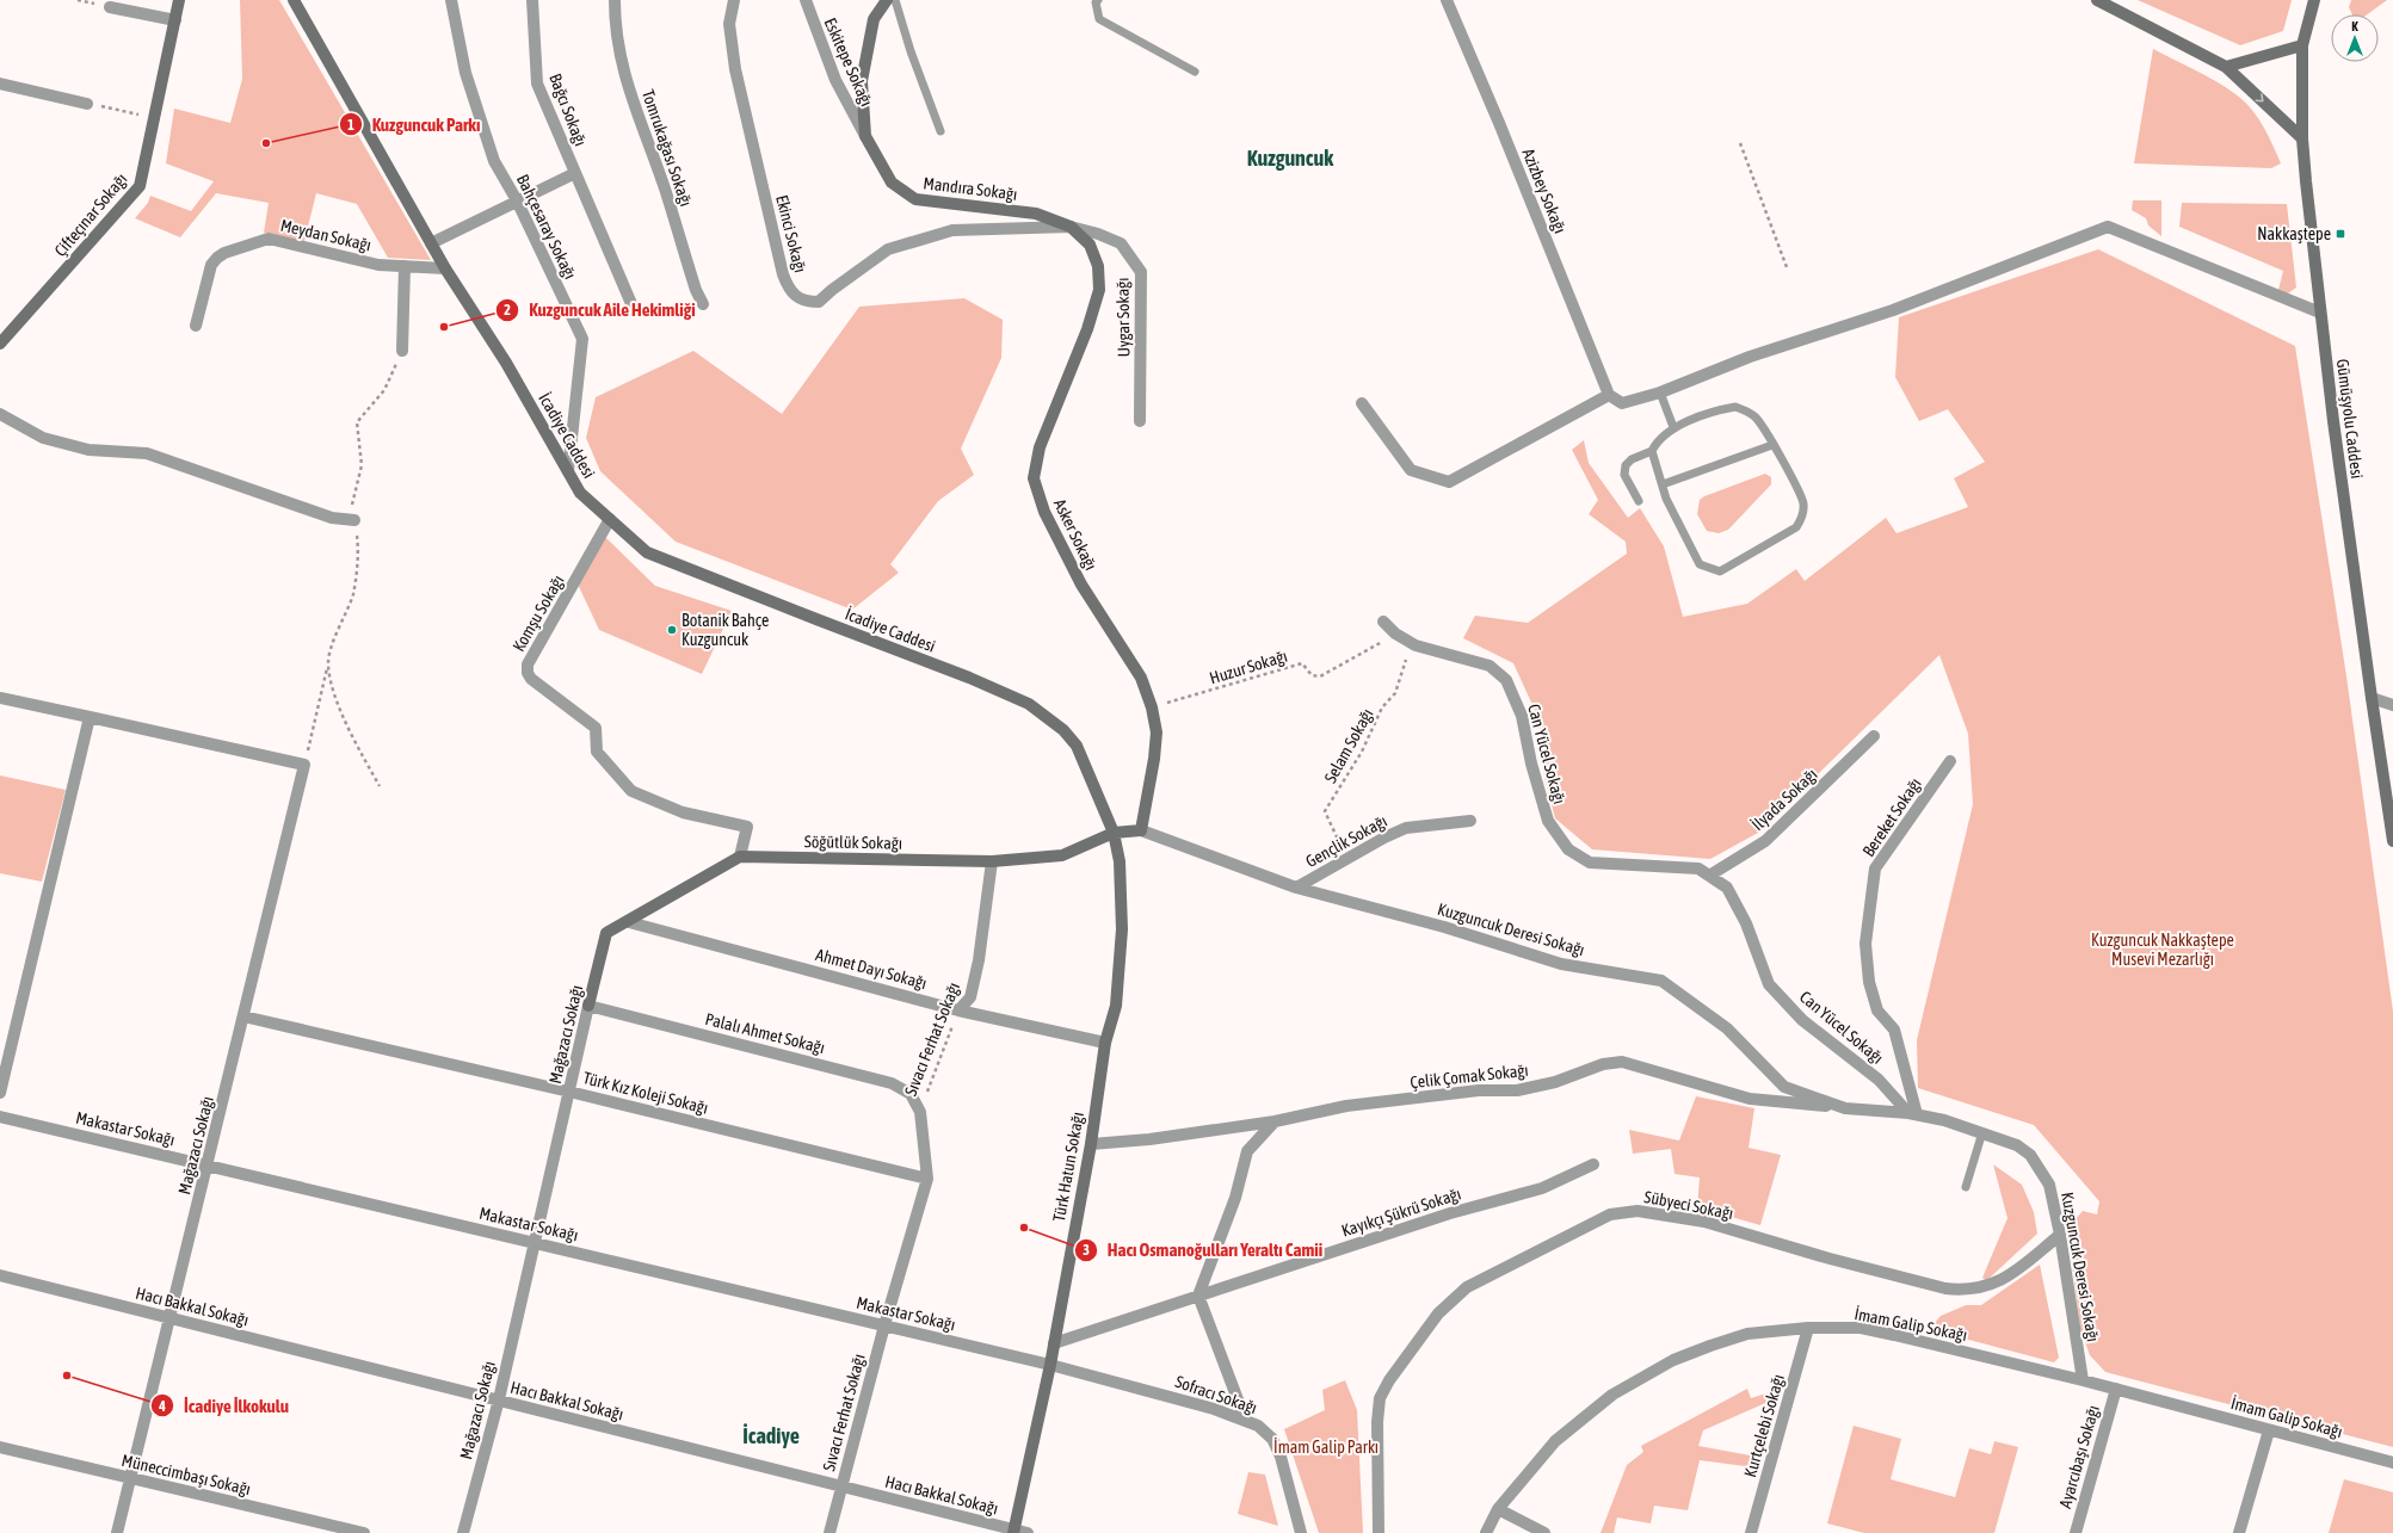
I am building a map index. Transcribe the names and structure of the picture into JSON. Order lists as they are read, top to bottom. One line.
{"streets":{"street":["Eskitepe Sokağı","Bağcı Sokağı","Tomrukağası Sokağı","Mandıra Sokağı","Azizbey Sokağı","Çifteçınar Sokağı","Bahçesaray Sokağı","Ekinci Sokağı","Meydan Sokağı","Uygar Sokağı","Gümüşyolu Caddesi","İcadiye Caddesi","Asker Sokağı","Komşu Sokağı","Can Yücel Sokağı","İlyada Sokağı","Bereket Sokağı","Gençlik Sokağı","Söğütlük Sokağı","Kuzguncuk Deresi Sokağı","Ahmet Dayı Sokağı","Palalı Ahmet Sokağı","Mağazacı Sokağı","Sıvacı Ferhat Sokağı","Çelik Çomak Sokağı","Türk Kız Koleji Sokağı","Makastar Sokağı","Türk Hatun Sokağı","Sübyeci Sokağı","Kayıkçı Şükrü Sokağı","Hacı Bakkal Sokağı","İmam Galip Sokağı","Sofracı Sokağı","Kurtçelebi Sokağı","Ayarcıbaşı Sokağı","Müneccimbaşı Sokağı"],"path":["Huzur Sokağı","Selam Sokağı"]},"crossings":[["Eskitepe Sokağı","Mandıra Sokağı"],["Bağcı Sokağı","Bahçesaray Sokağı"],["Bağcı Sokağı","İcadiye Caddesi"],["Mandıra Sokağı","Ekinci Sokağı"],["Mandıra Sokağı","Uygar Sokağı"],["Mandıra Sokağı","Asker Sokağı"],["Bahçesaray Sokağı","İcadiye Caddesi"],["Ekinci Sokağı","Uygar Sokağı"],["Ekinci Sokağı","Asker Sokağı"],["Meydan Sokağı","İcadiye Caddesi"],["Uygar Sokağı","Asker Sokağı"],["İcadiye Caddesi","Komşu Sokağı"],["İcadiye Caddesi","Söğütlük Sokağı"],["İcadiye Caddesi","Türk Hatun Sokağı"],["Asker Sokağı","Huzur Sokağı"],["Asker Sokağı","Kuzguncuk Deresi Sokağı"],["Komşu Sokağı","Söğütlük Sokağı"],["Huzur Sokağı","Can Yücel Sokağı"],["Selam Sokağı","Can Yücel Sokağı"],["Selam Sokağı","Gençlik Sokağı"],["Can Yücel Sokağı","İlyada Sokağı"],["Can Yücel Sokağı","Bereket Sokağı"],["Can Yücel Sokağı","Kuzguncuk Deresi Sokağı"],["Bereket Sokağı","Kuzguncuk Deresi Sokağı"],["Gençlik Sokağı","Kuzguncuk Deresi Sokağı"],["Söğütlük Sokağı","Sıvacı Ferhat Sokağı"],["Söğütlük Sokağı","Türk Hatun Sokağı"],["Kuzguncuk Deresi Sokağı","Çelik Çomak Sokağı"],["Kuzguncuk Deresi Sokağı","Sübyeci Sokağı"],["Kuzguncuk Deresi Sokağı","İmam Galip Sokağı"],["Ahmet Dayı Sokağı","Mağazacı Sokağı"],["Ahmet Dayı Sokağı","Sıvacı Ferhat Sokağı"],["Ahmet Dayı Sokağı","Türk Hatun Sokağı"],["Palalı Ahmet Sokağı","Mağazacı Sokağı"],["Palalı Ahmet Sokağı","Sıvacı Ferhat Sokağı"],["Mağazacı Sokağı","Türk Kız Koleji Sokağı"],["Mağazacı Sokağı","Makastar Sokağı"],["Mağazacı Sokağı","Hacı Bakkal Sokağı"],["Mağazacı Sokağı","Müneccimbaşı Sokağı"],["Sıvacı Ferhat Sokağı","Türk Kız Koleji Sokağı"],["Sıvacı Ferhat Sokağı","Makastar Sokağı"],["Sıvacı Ferhat Sokağı","Hacı Bakkal Sokağı"],["Çelik Çomak Sokağı","Türk Hatun Sokağı"],["Makastar Sokağı","Türk Hatun Sokağı"],["Makastar Sokağı","Sofracı Sokağı"],["Türk Hatun Sokağı","Kayıkçı Şükrü Sokağı"],["Türk Hatun Sokağı","Hacı Bakkal Sokağı"],["Türk Hatun Sokağı","Sofracı Sokağı"],["İmam Galip Sokağı","Kurtçelebi Sokağı"],["İmam Galip Sokağı","Ayarcıbaşı Sokağı"]],"districts":["Kuzguncuk","İcadiye"],"parks":["Kuzguncuk Nakkaştepe Musevi Mezarlığı","İmam Galip Parkı"],"places":{"other":["Kuzguncuk Parkı","Kuzguncuk Aile Hekimliği","Botanik Bahçe Kuzguncuk","Hacı Osmanoğulları Yeraltı Camii","İcadiye İlkokulu"],"transit":["Nakkaştepe"]},"north":"top"}
